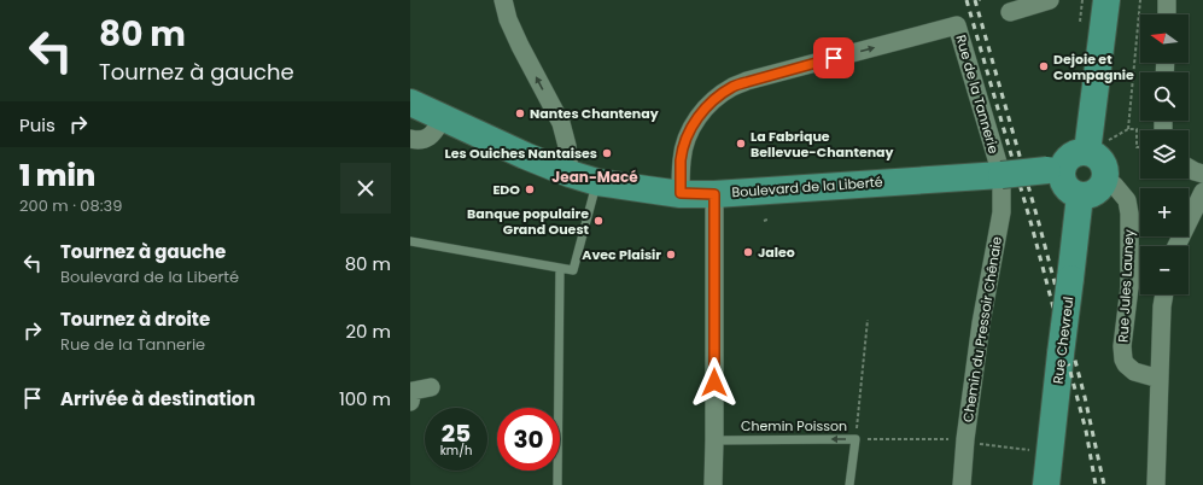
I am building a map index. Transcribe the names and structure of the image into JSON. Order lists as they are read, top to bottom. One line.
{"streets":{"main road":["Boulevard de la Liberté","Rue Chevreul"],"street":["Rue de la Tannerie","Rue Jules Launey","Chemin du Pressoir Chênaie"],"lane":["Chemin Poisson"]},"crossings":[["Rue de la Tannerie","Boulevard de la Liberté"],["Rue de la Tannerie","Chemin du Pressoir Chênaie"],["Boulevard de la Liberté","Rue Jules Launey"],["Boulevard de la Liberté","Chemin du Pressoir Chênaie"],["Boulevard de la Liberté","Rue Chevreul"],["Rue Jules Launey","Rue Chevreul"]],"one_way":["Chemin Poisson"],"districts":["Jean-Macé"],"places":["Dejoie et Compagnie","Nantes Chantenay","La Fabrique Bellevue-Chantenay","Les Ouiches Nantaises","EDO","Banque populaire Grand Ouest","Jaleo","Avec Plaisir"],"north":"left","page":{"turn":["80 m","Tournez à gauche"],"map_buttons":["+","−"],"then":"Puis","heading":["1 min","200 m · 08:39"],"list":[{"name":"Tournez à gauche","note":"Boulevard de la Liberté","value":"80 m"},{"name":"Tournez à droite","note":"Rue de la Tannerie","value":"20 m"},{"name":"Arrivée à destination","value":"100 m"}],"speed":"25 km/h","limit":"30"}}
